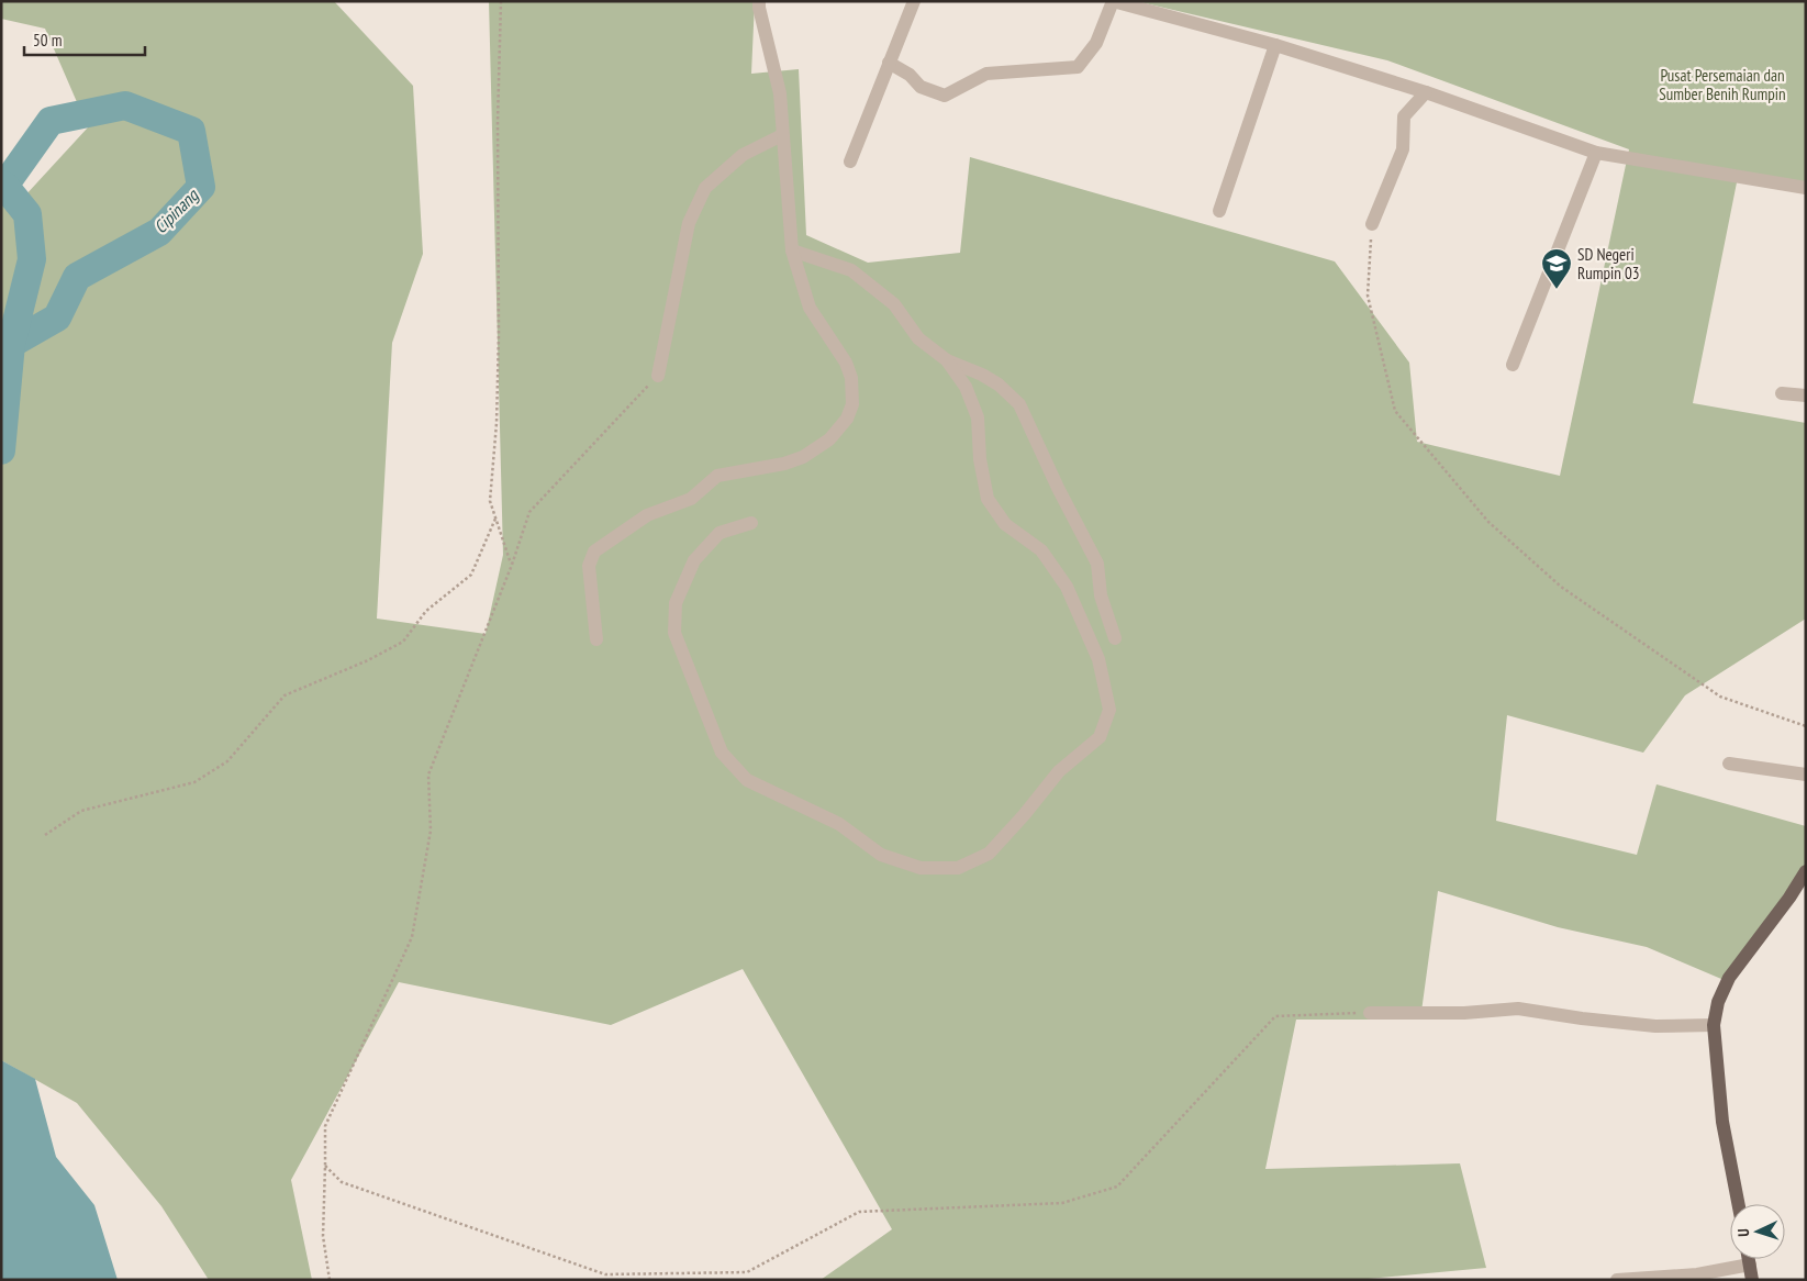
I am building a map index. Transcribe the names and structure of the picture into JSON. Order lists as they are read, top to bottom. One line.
{"water":["Cipinang"],"parks":["Pusat Persemaian dan Sumber Benih Rumpin"],"places":{"school or university":["SD Negeri Rumpin 03"]},"scale_bar":"50 m","north":"left"}
